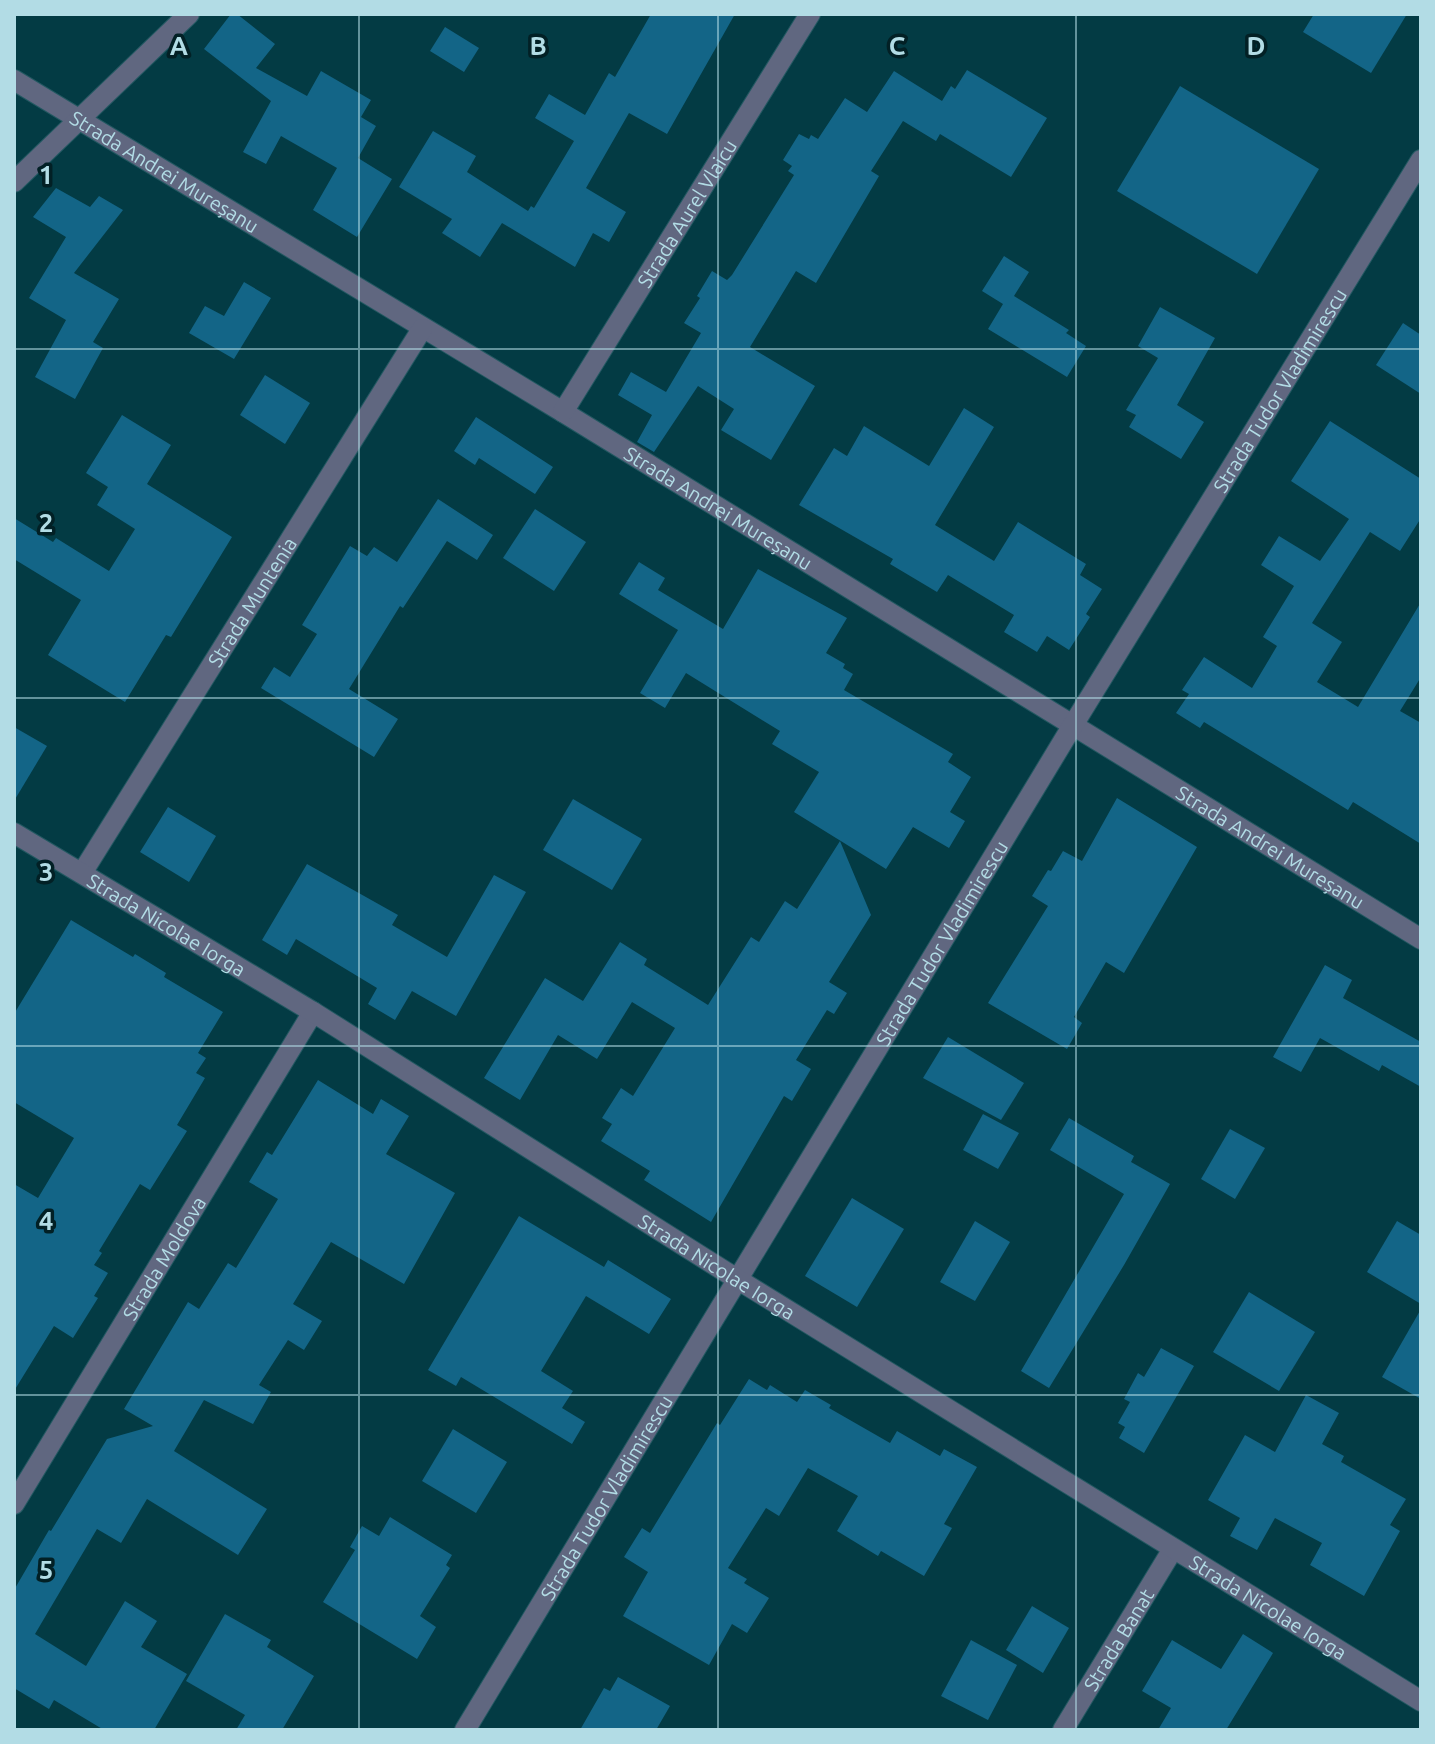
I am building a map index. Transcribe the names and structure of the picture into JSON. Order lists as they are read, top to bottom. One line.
{"streets":{"street":["Strada Andrei Mureșanu","Strada Aurel Vlaicu","Strada Tudor Vladimirescu","Strada Muntenia","Strada Nicolae Iorga","Strada Moldova","Strada Banat"]},"crossings":[["Strada Andrei Mureșanu","Strada Aurel Vlaicu"],["Strada Andrei Mureșanu","Strada Tudor Vladimirescu"],["Strada Andrei Mureșanu","Strada Muntenia"],["Strada Tudor Vladimirescu","Strada Nicolae Iorga"],["Strada Muntenia","Strada Nicolae Iorga"],["Strada Nicolae Iorga","Strada Moldova"],["Strada Nicolae Iorga","Strada Banat"]],"grid":{"columns":["A","B","C","D"],"rows":["1","2","3","4","5"]}}
